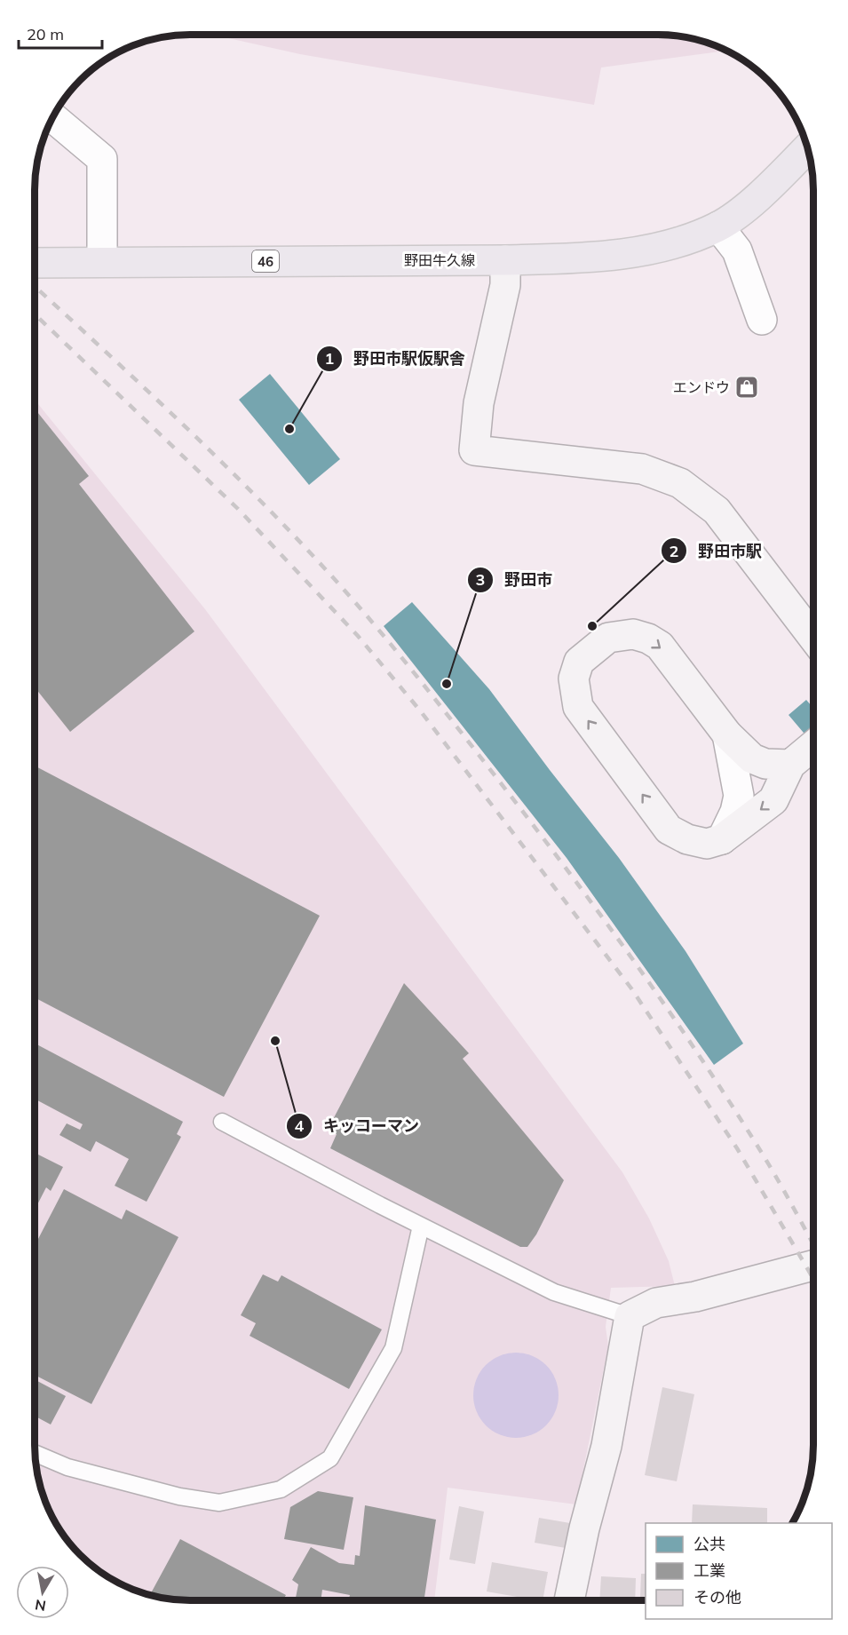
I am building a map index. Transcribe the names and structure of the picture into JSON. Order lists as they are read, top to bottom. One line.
{"streets":{"main road":["野田牛久線","46"]},"places":{"shop":["エンドウ"],"other":["野田市駅仮駅舎","野田市駅","野田市","キッコーマン"]},"legend":["公共","工業","その他"],"scale_bar":"20 m","north":"bottom"}
